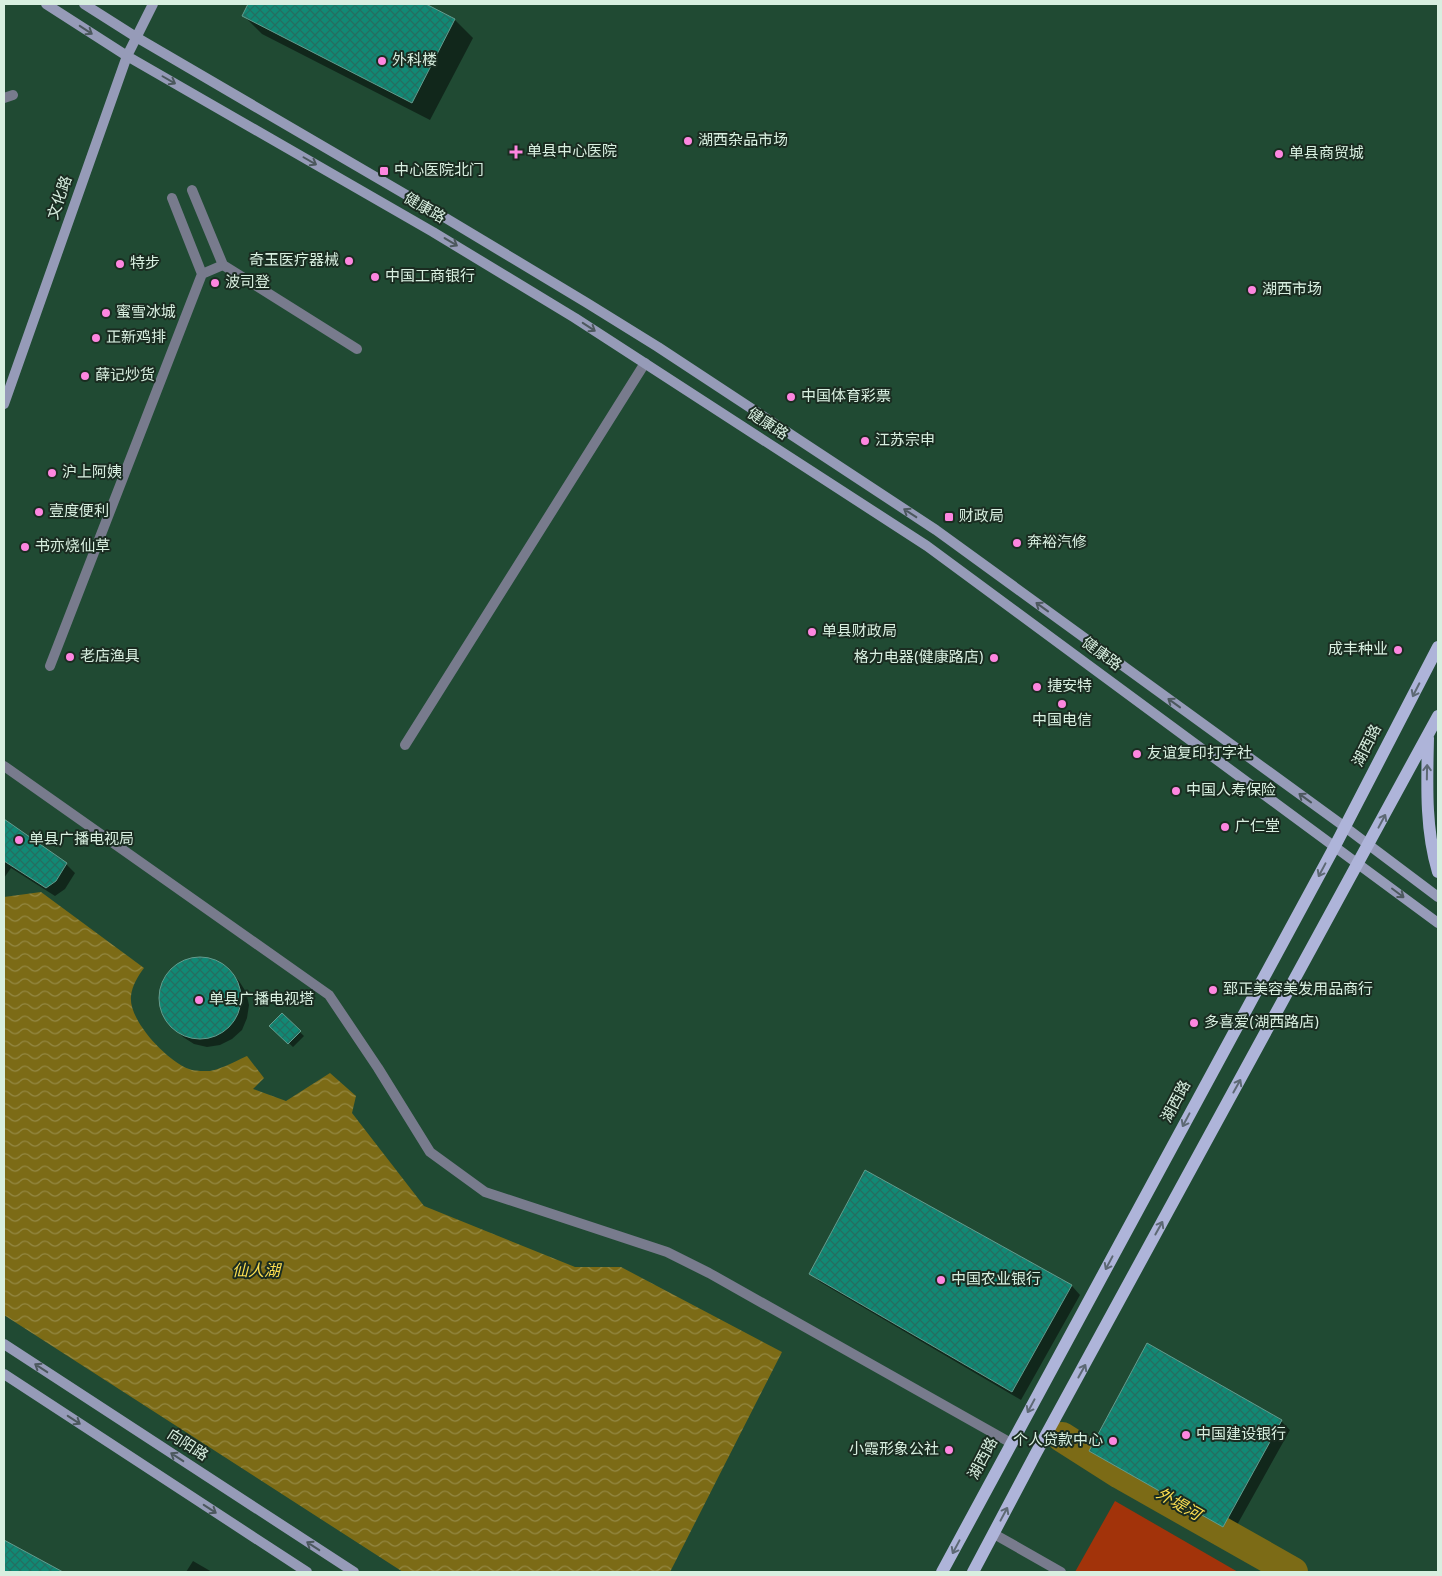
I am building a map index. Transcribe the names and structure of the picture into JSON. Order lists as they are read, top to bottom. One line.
{"streets":{"main road":["文化路","健康路","湖西路","向阳路"]},"crossings":[["文化路","健康路"],["健康路","湖西路"]],"water":["仙人湖","外堤河"],"places":{"other":["外科楼","湖西杂品市场","单县商贸城","奇玉医疗器械","特步","中国工商银行","波司登","湖西市场","蜜雪冰城","正新鸡排","薛记炒货","中国体育彩票","江苏宗申","沪上阿姨","壹度便利","奔裕汽修","书亦烧仙草","单县财政局","成丰种业","老店渔具","格力电器(健康路店)","捷安特","中国电信","友谊复印打字社","中国人寿保险","广仁堂","单县广播电视局","郅正美容美发用品商行","单县广播电视塔","多喜爱(湖西路店)","中国农业银行","中国建设银行","个人贷款中心","小霞形象公社"],"health":["单县中心医院"],"transit":["中心医院北门","财政局"]}}
